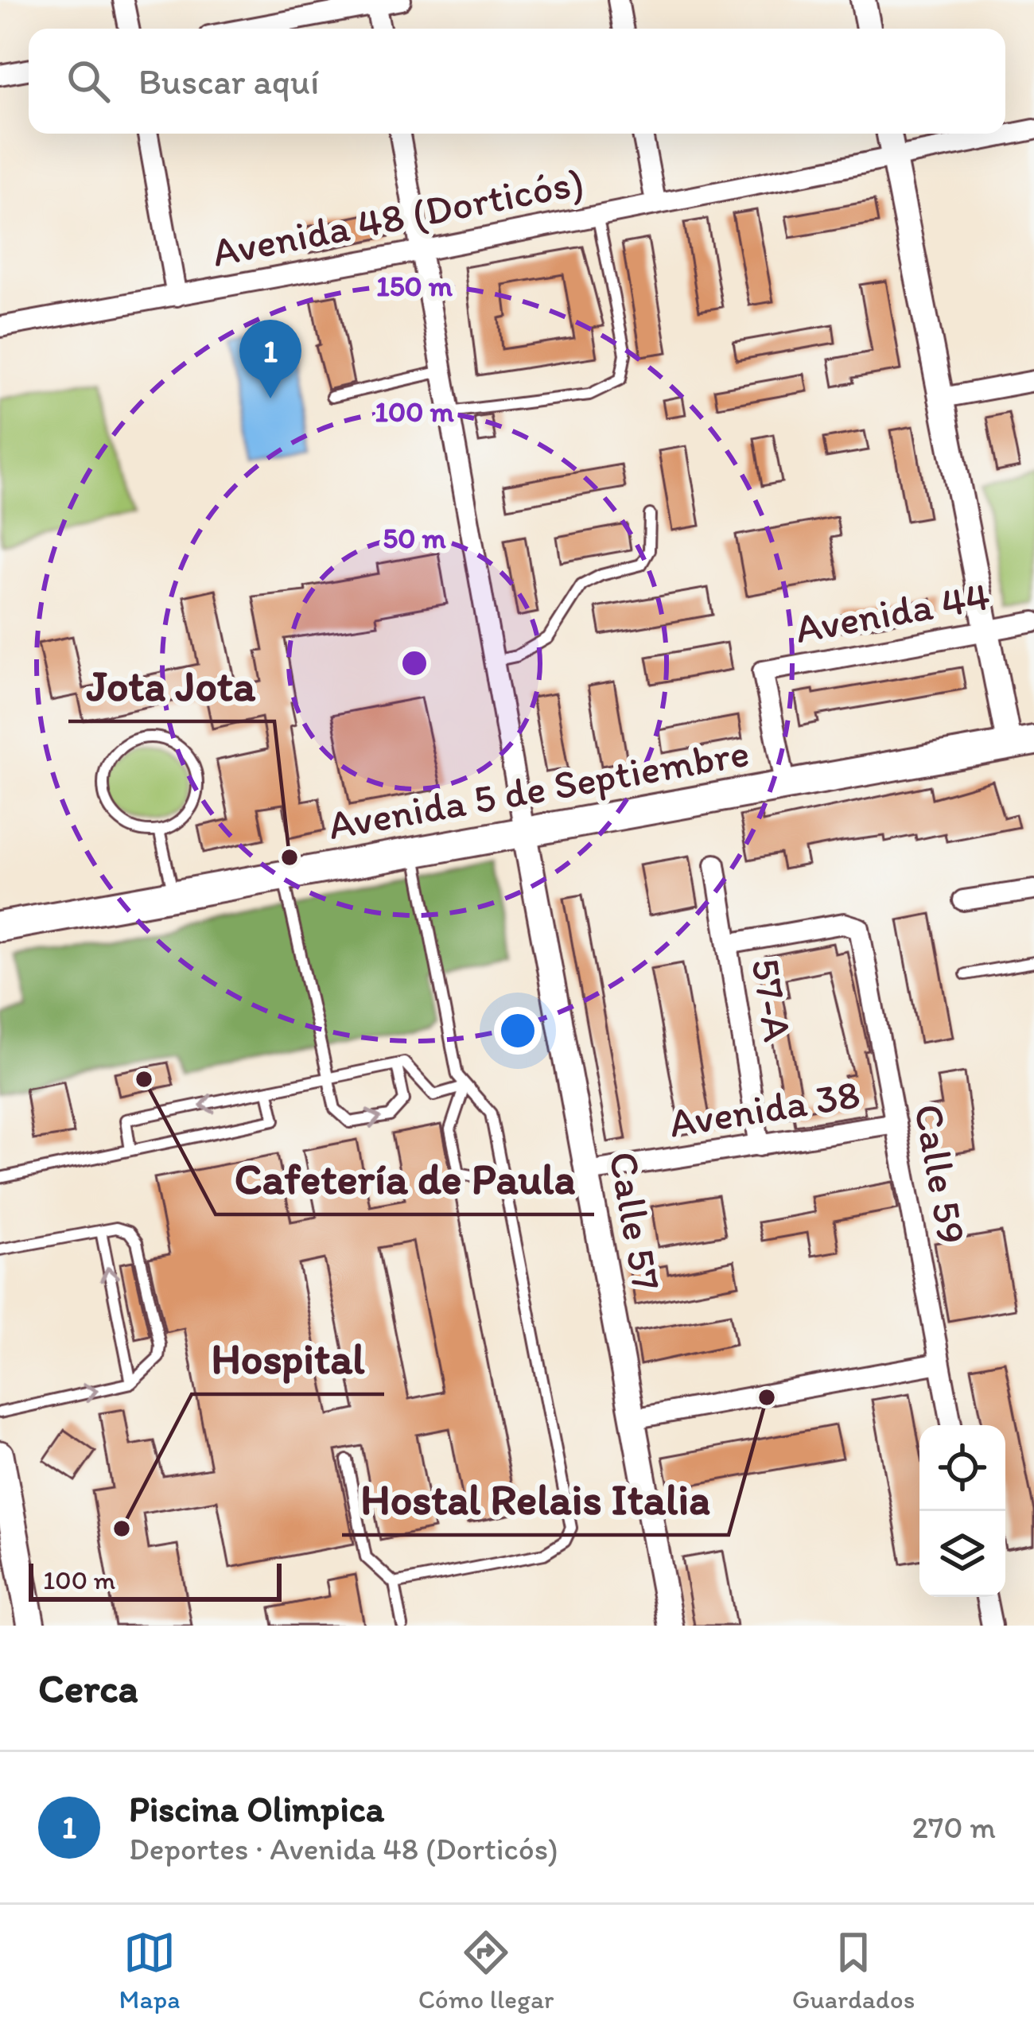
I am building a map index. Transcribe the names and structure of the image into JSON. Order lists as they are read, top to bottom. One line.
{"streets":{"main road":["Avenida 5 de Septiembre"],"street":["Avenida 48 (Dorticós)","Avenida 44","57-A","Avenida 38","Calle 59","Calle 57"]},"crossings":[["Avenida 44","Avenida 5 de Septiembre"],["Avenida 5 de Septiembre","Calle 57"],["57-A","Avenida 38"],["57-A","Calle 59"],["Avenida 38","Calle 59"],["Avenida 38","Calle 57"]],"places":["Jota Jota","Cafetería de Paula","Hostal Relais Italia","Hospital"],"scale_bar":"100 m","page":{"search":"Buscar aquí","pins":"1","scale":"100 m","heading":"Cerca","list":[{"mark":"1","name":"Piscina Olimpica","note":"Deportes · Avenida 48 (Dorticós)","value":"270 m"}],"nav":["Mapa","Cómo llegar","Guardados"]},"rings":["150 m","100 m","50 m"]}
